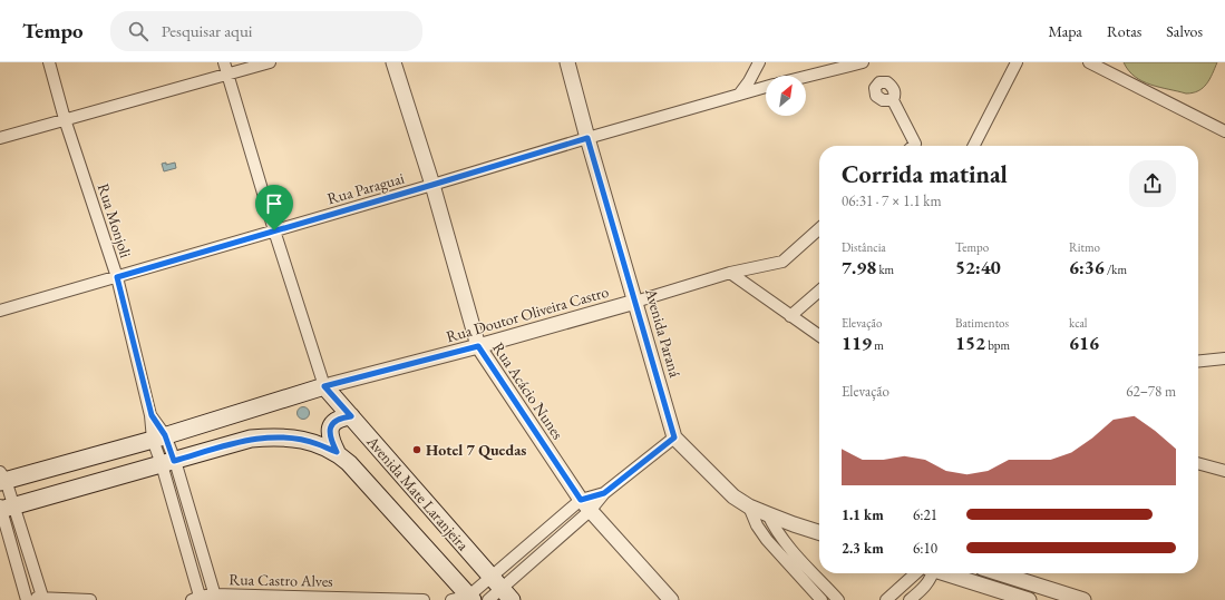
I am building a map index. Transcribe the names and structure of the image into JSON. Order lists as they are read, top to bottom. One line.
{"streets":{"main road":["Avenida Mate Laranjeira"],"street":["Rua Paraguai","Rua Monjoli","Rua Doutor Oliveira Castro","Avenida Paraná","Rua Acácio Nunes","Rua Castro Alves"]},"crossings":[["Rua Paraguai","Rua Monjoli"],["Rua Paraguai","Avenida Paraná"],["Rua Paraguai","Rua Acácio Nunes"],["Rua Monjoli","Rua Castro Alves"],["Rua Doutor Oliveira Castro","Avenida Paraná"],["Rua Doutor Oliveira Castro","Rua Acácio Nunes"],["Rua Doutor Oliveira Castro","Avenida Mate Laranjeira"]],"places":["Hotel 7 Quedas"],"north":"top right","page":{"header":"Tempo","search":"Pesquisar aqui","nav":["Mapa","Rotas","Salvos"],"heading":["Corrida matinal","06:31 · 7 × 1.1 km"],"stats":[["Distância","7.98 km"],["Tempo","52:40"],["Ritmo","6:36 /km"],["Elevação","119 m"],["Batimentos","152 bpm"],["kcal","616"]],"chart":["Elevação","62–78 m"],"list":[{"name":"1.1 km","note":"6:21"},{"name":"2.3 km","note":"6:10"}]}}
